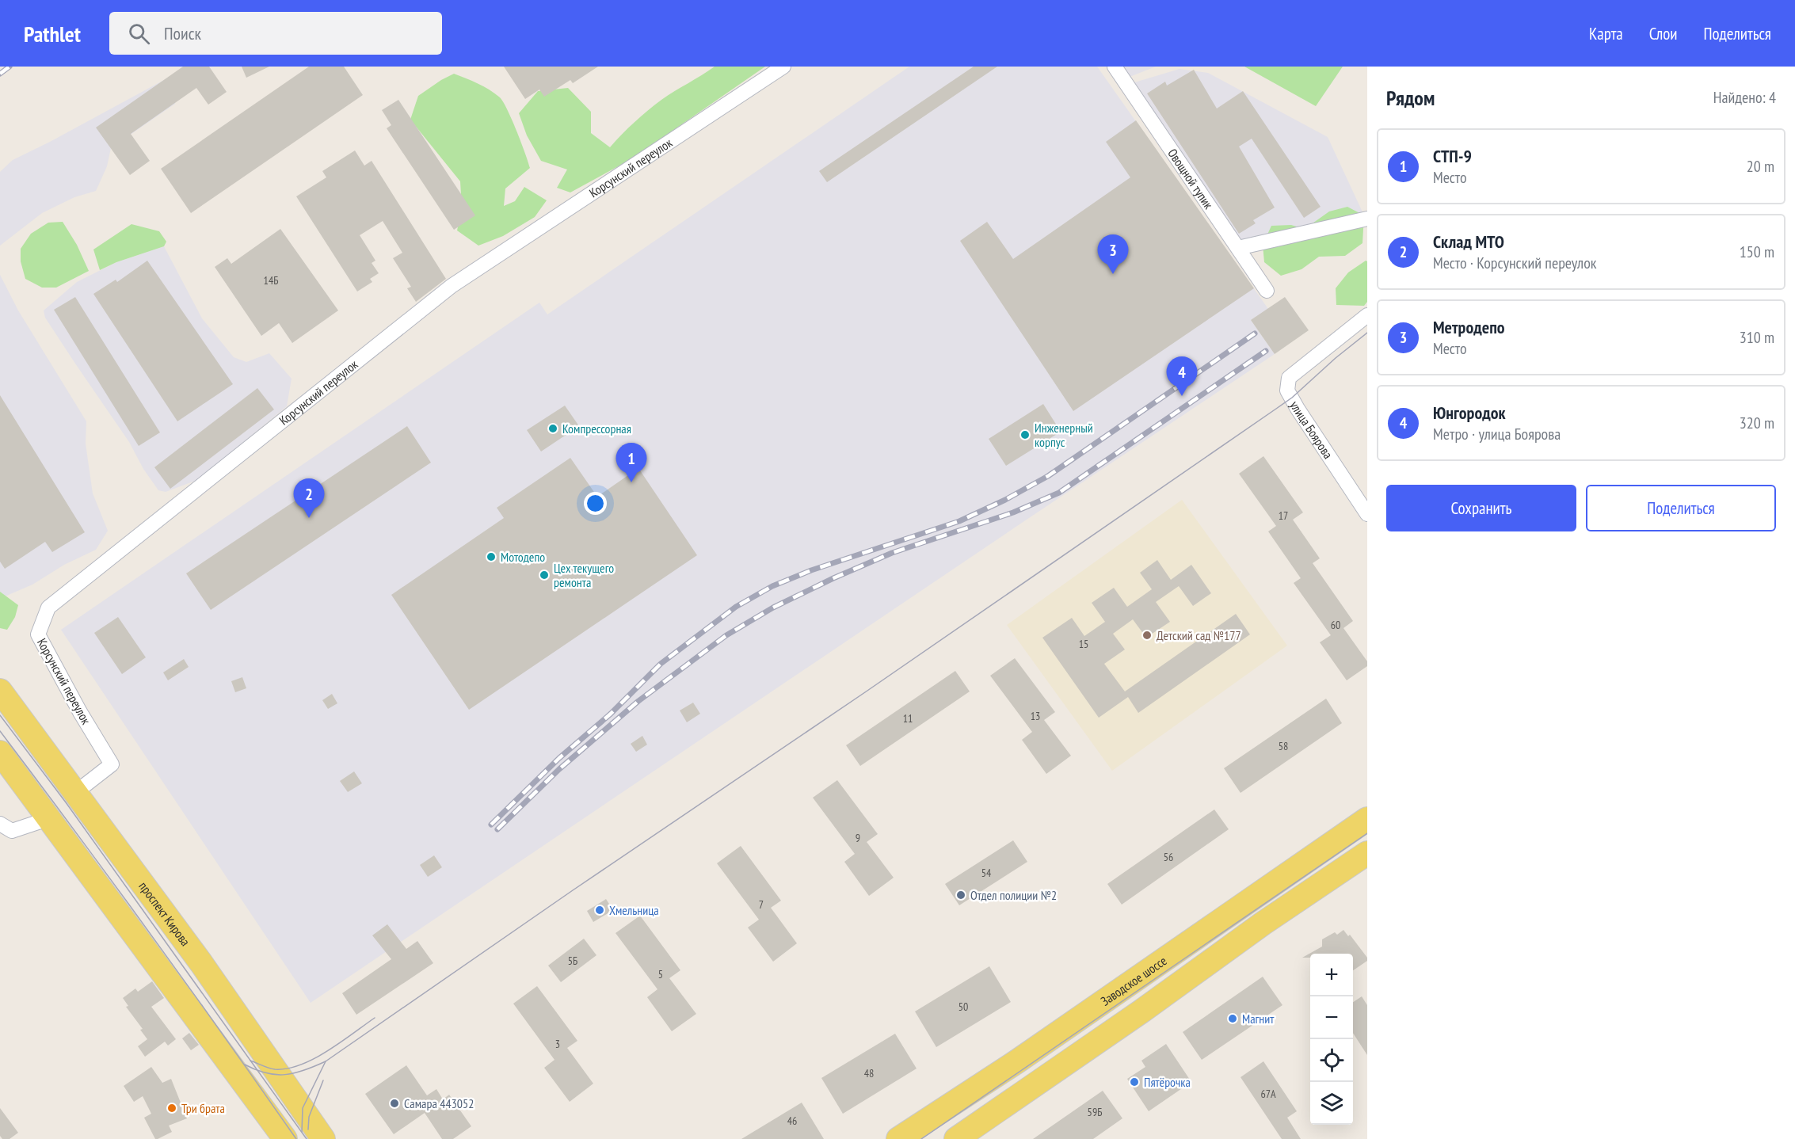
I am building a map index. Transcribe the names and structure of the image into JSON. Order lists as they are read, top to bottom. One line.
{"streets":{"main road":["проспект Кирова","Заводское шоссе"],"street":["Корсунский переулок","Овощной тупик","улица Боярова"]},"crossings":[["Корсунский переулок","проспект Кирова"]],"places":["Компрессорная","Инженерный корпус","Мотодепо","Цех текущего ремонта","Детский сад №177","Отдел полиции №2","Хмельница","Магнит","Пятёрочка","Самара 443052","Три брата"],"house_numbers":["14Б","17","60","15","13","11","58","9","56","54","7","5Б","5","50","3","48","67А","59Б","46"],"page":{"header":"Pathlet","search":"Поиск","nav":["Карта","Слои","Поделиться"],"heading":["Рядом","Найдено: 4"],"list":[{"mark":"1","name":"СТП-9","note":"Место","value":"20 m"},{"mark":"2","name":"Склад МТО","note":"Место · Корсунский переулок","value":"150 m"},{"mark":"3","name":"Метродепо","note":"Место","value":"310 m"},{"mark":"4","name":"Юнгородок","note":"Метро · улица Боярова","value":"320 m"}],"pins":["3","4","1","2"],"buttons":["Сохранить","Поделиться"],"map_buttons":["+","−"]}}
